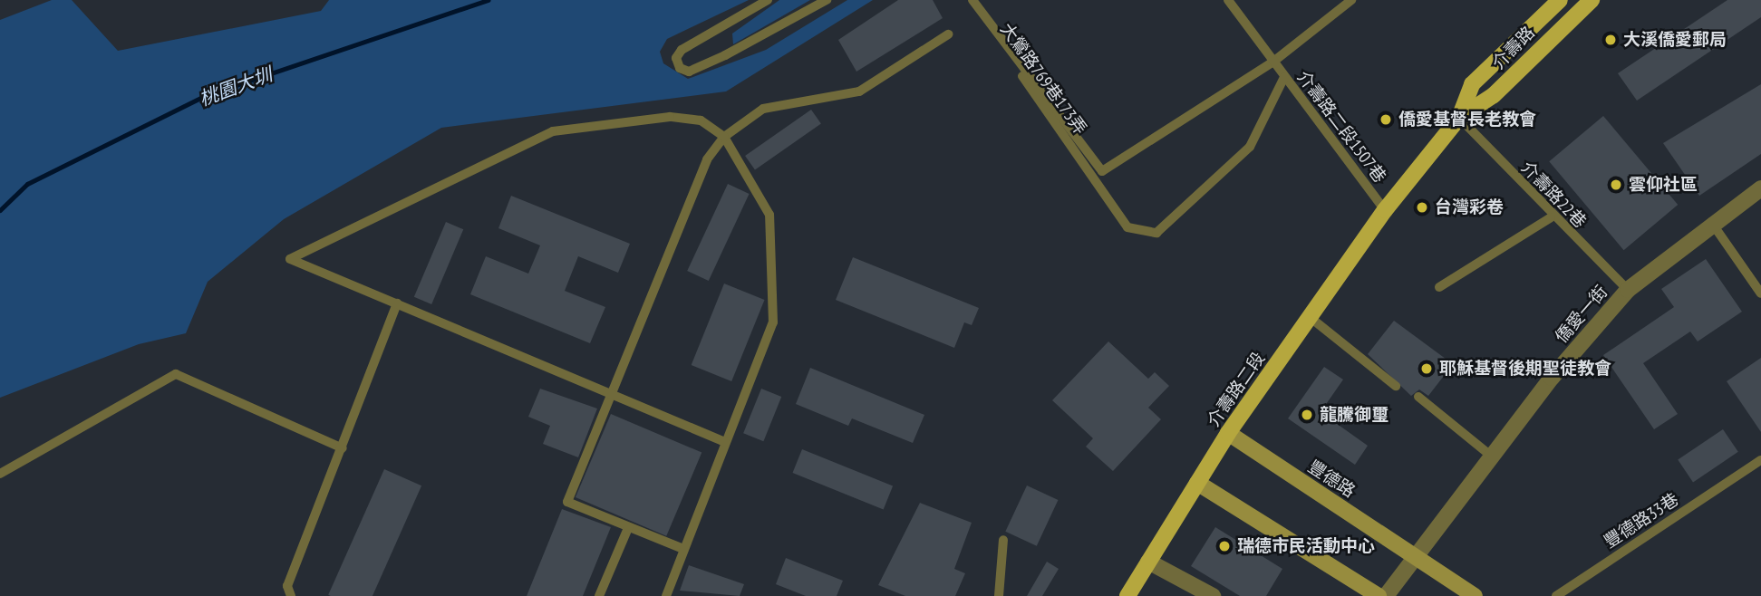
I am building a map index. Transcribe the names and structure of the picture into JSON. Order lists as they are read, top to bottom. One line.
{"streets":{"main road":["介壽路","介壽路二段","豐德路"],"street":["僑愛一街"],"lane":["大鶯路769巷173弄","介壽路二段1507巷","介壽路22巷","豐德路33巷"]},"crossings":[["介壽路","介壽路二段1507巷"],["介壽路","介壽路22巷"],["介壽路","介壽路二段"],["大鶯路769巷173弄","介壽路二段1507巷"],["介壽路二段1507巷","介壽路二段"],["介壽路22巷","僑愛一街"],["僑愛一街","豐德路"],["介壽路二段","豐德路"]],"water":["桃園大圳"],"places":["大溪僑愛郵局","僑愛基督長老教會","雲仰社區","台灣彩卷","耶穌基督後期聖徒教會","龍騰御璽","瑞德市民活動中心"]}
